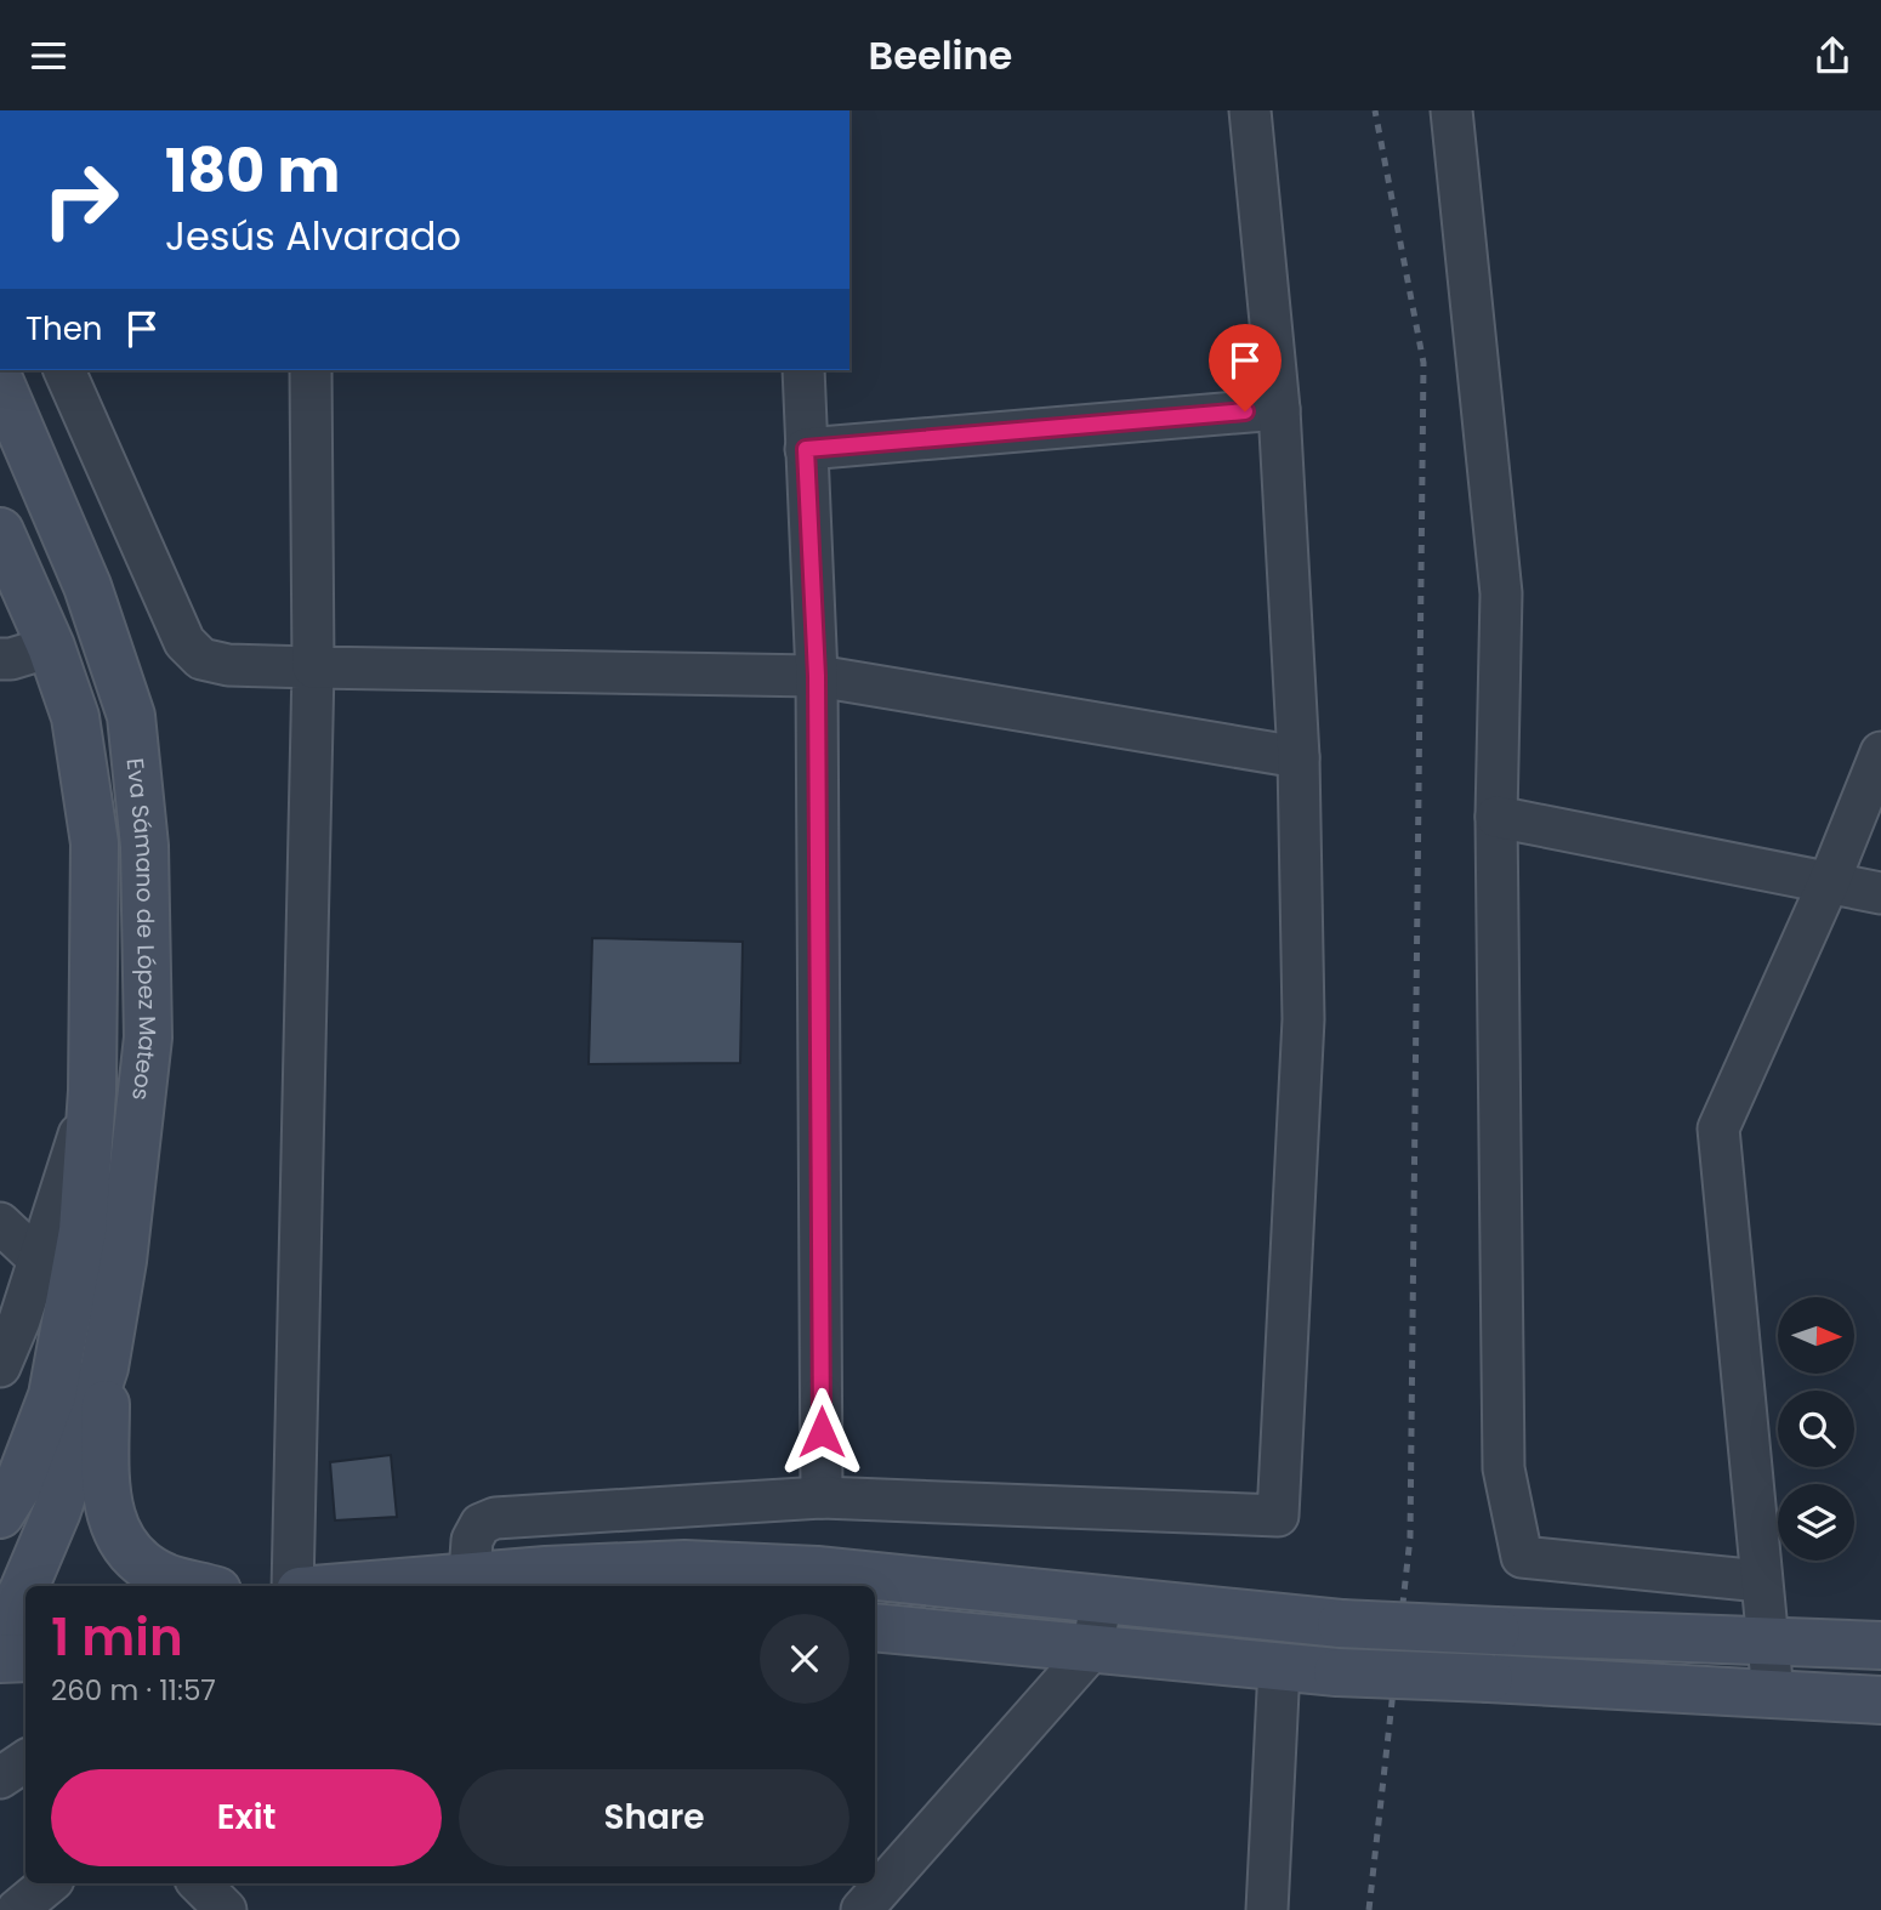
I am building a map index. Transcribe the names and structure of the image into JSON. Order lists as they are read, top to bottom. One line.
{"streets":{"main road":["Eva Sámano de López Mateos"]},"north":"right","page":{"header":"Beeline","turn":["180 m","Jesús Alvarado"],"then":"Then","heading":["1 min","260 m · 11:57"],"buttons":["Exit","Share"]}}
